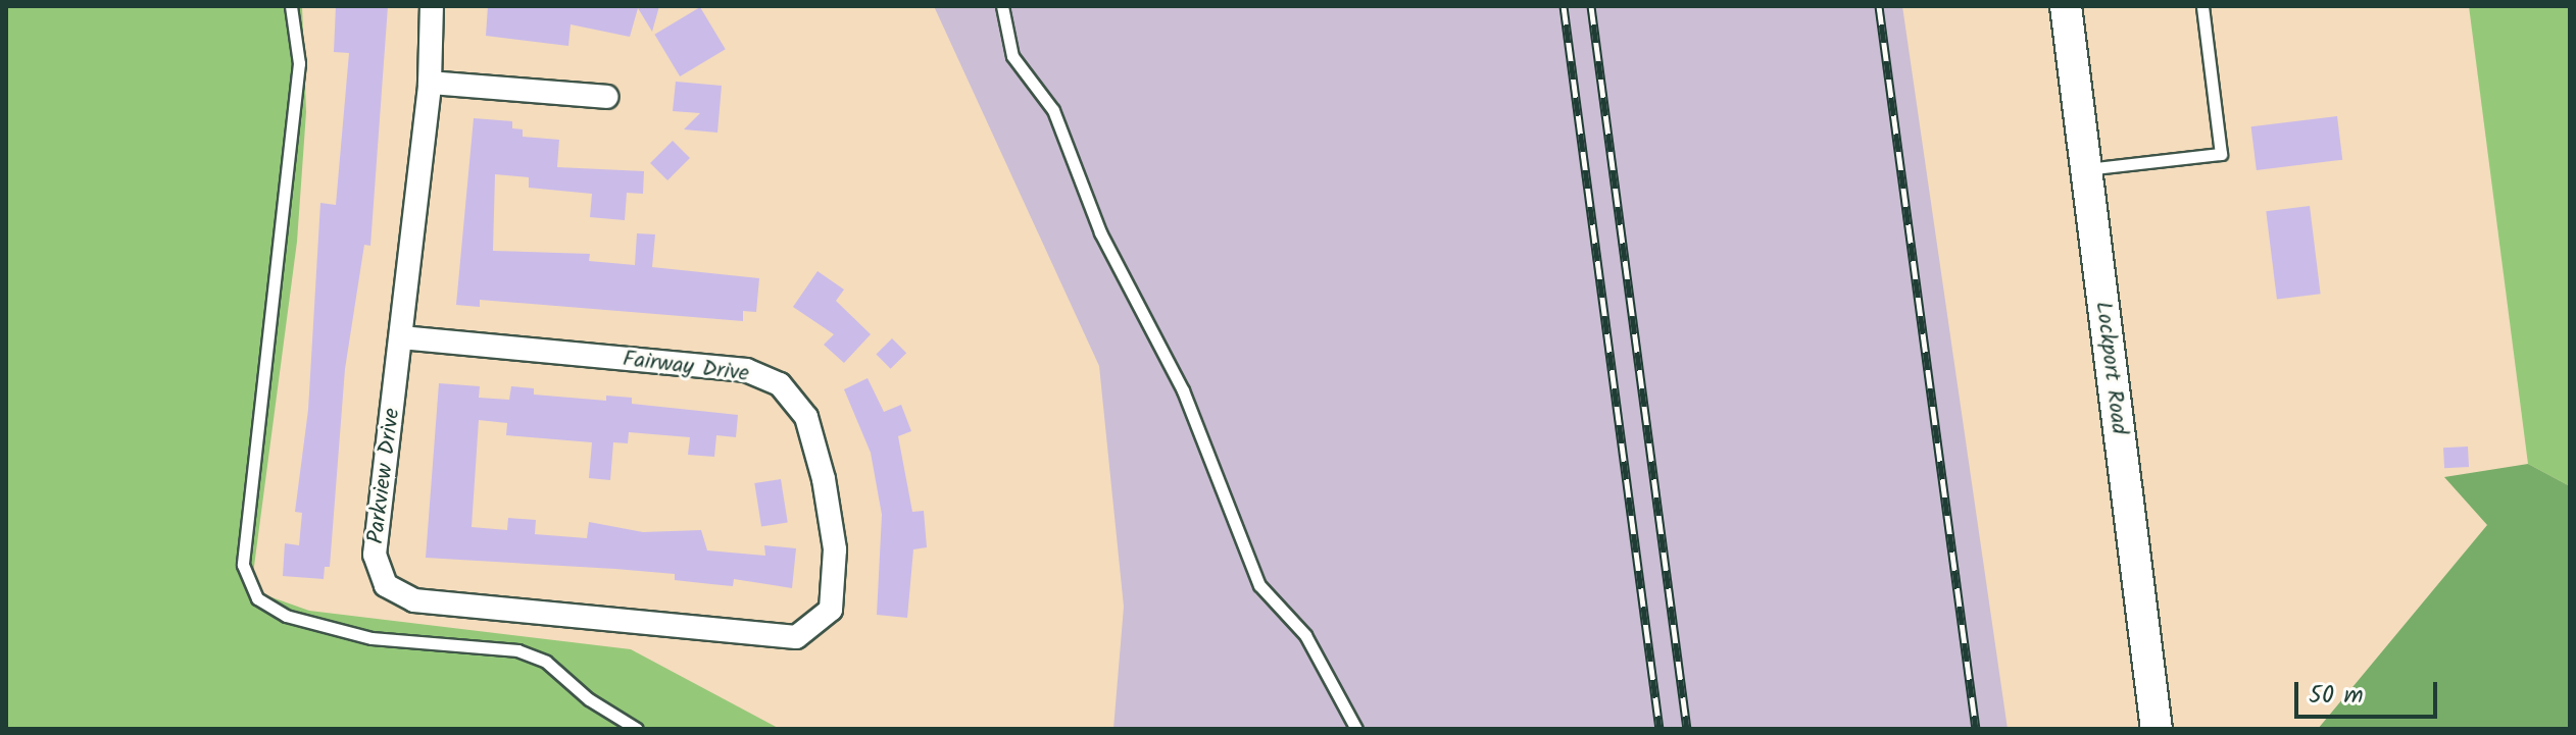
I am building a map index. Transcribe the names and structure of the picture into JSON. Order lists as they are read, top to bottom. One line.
{"streets":{"street":["Fairway Drive","Lockport Road","Parkview Drive"]},"crossings":[["Fairway Drive","Parkview Drive"]],"scale_bar":"50 m"}
